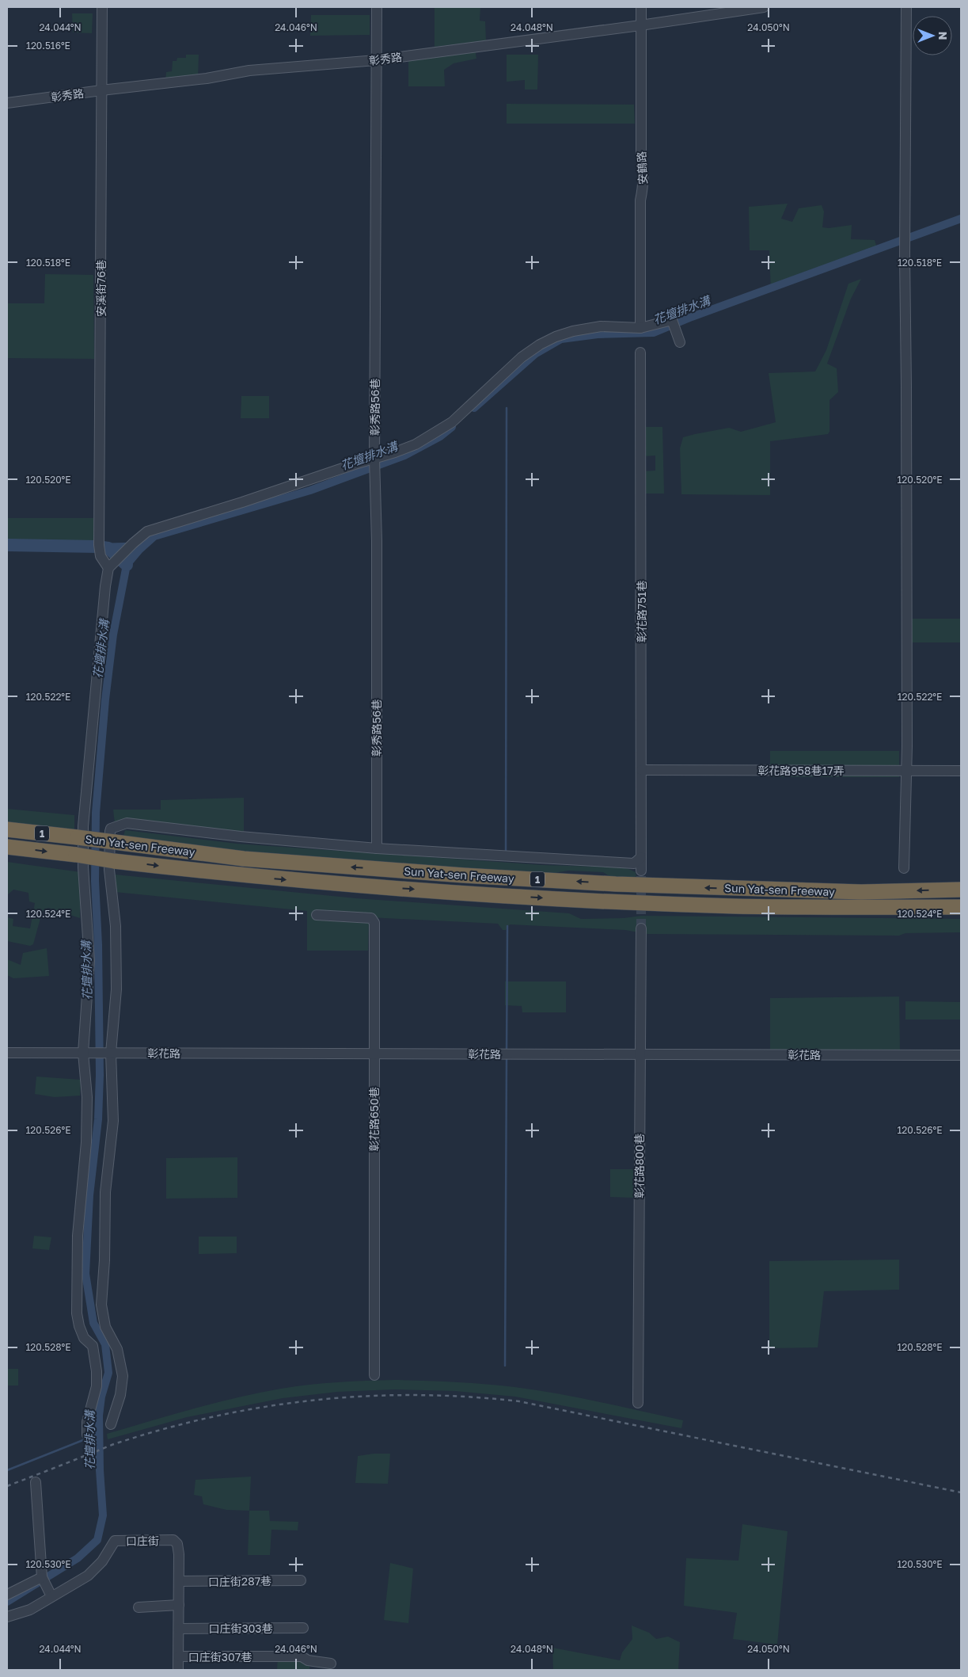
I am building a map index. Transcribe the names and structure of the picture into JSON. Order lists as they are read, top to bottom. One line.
{"streets":{"highway":["1","Sun Yat-sen Freeway"],"street":["彰秀路","安鶴路","安溪街76巷","彰秀路56巷","彰花路751巷","彰花路958巷17弄","彰花路","彰花路650巷","彰花路800巷","口庄街","口庄街287巷","口庄街303巷","口庄街307巷"]},"crossings":[["彰秀路","安鶴路"],["彰秀路","安溪街76巷"],["彰秀路","彰秀路56巷"],["彰花路751巷","彰花路958巷17弄"],["彰花路","彰花路650巷"],["彰花路","彰花路800巷"],["口庄街","口庄街287巷"],["口庄街","口庄街303巷"],["口庄街","口庄街307巷"]],"water":["花壇排水溝"],"north":"right","coordinates":["24.044°N","24.046°N","24.048°N","24.050°N","120.516°E","120.518°E","120.520°E","120.522°E","120.524°E","120.526°E","120.528°E","120.530°E"]}
